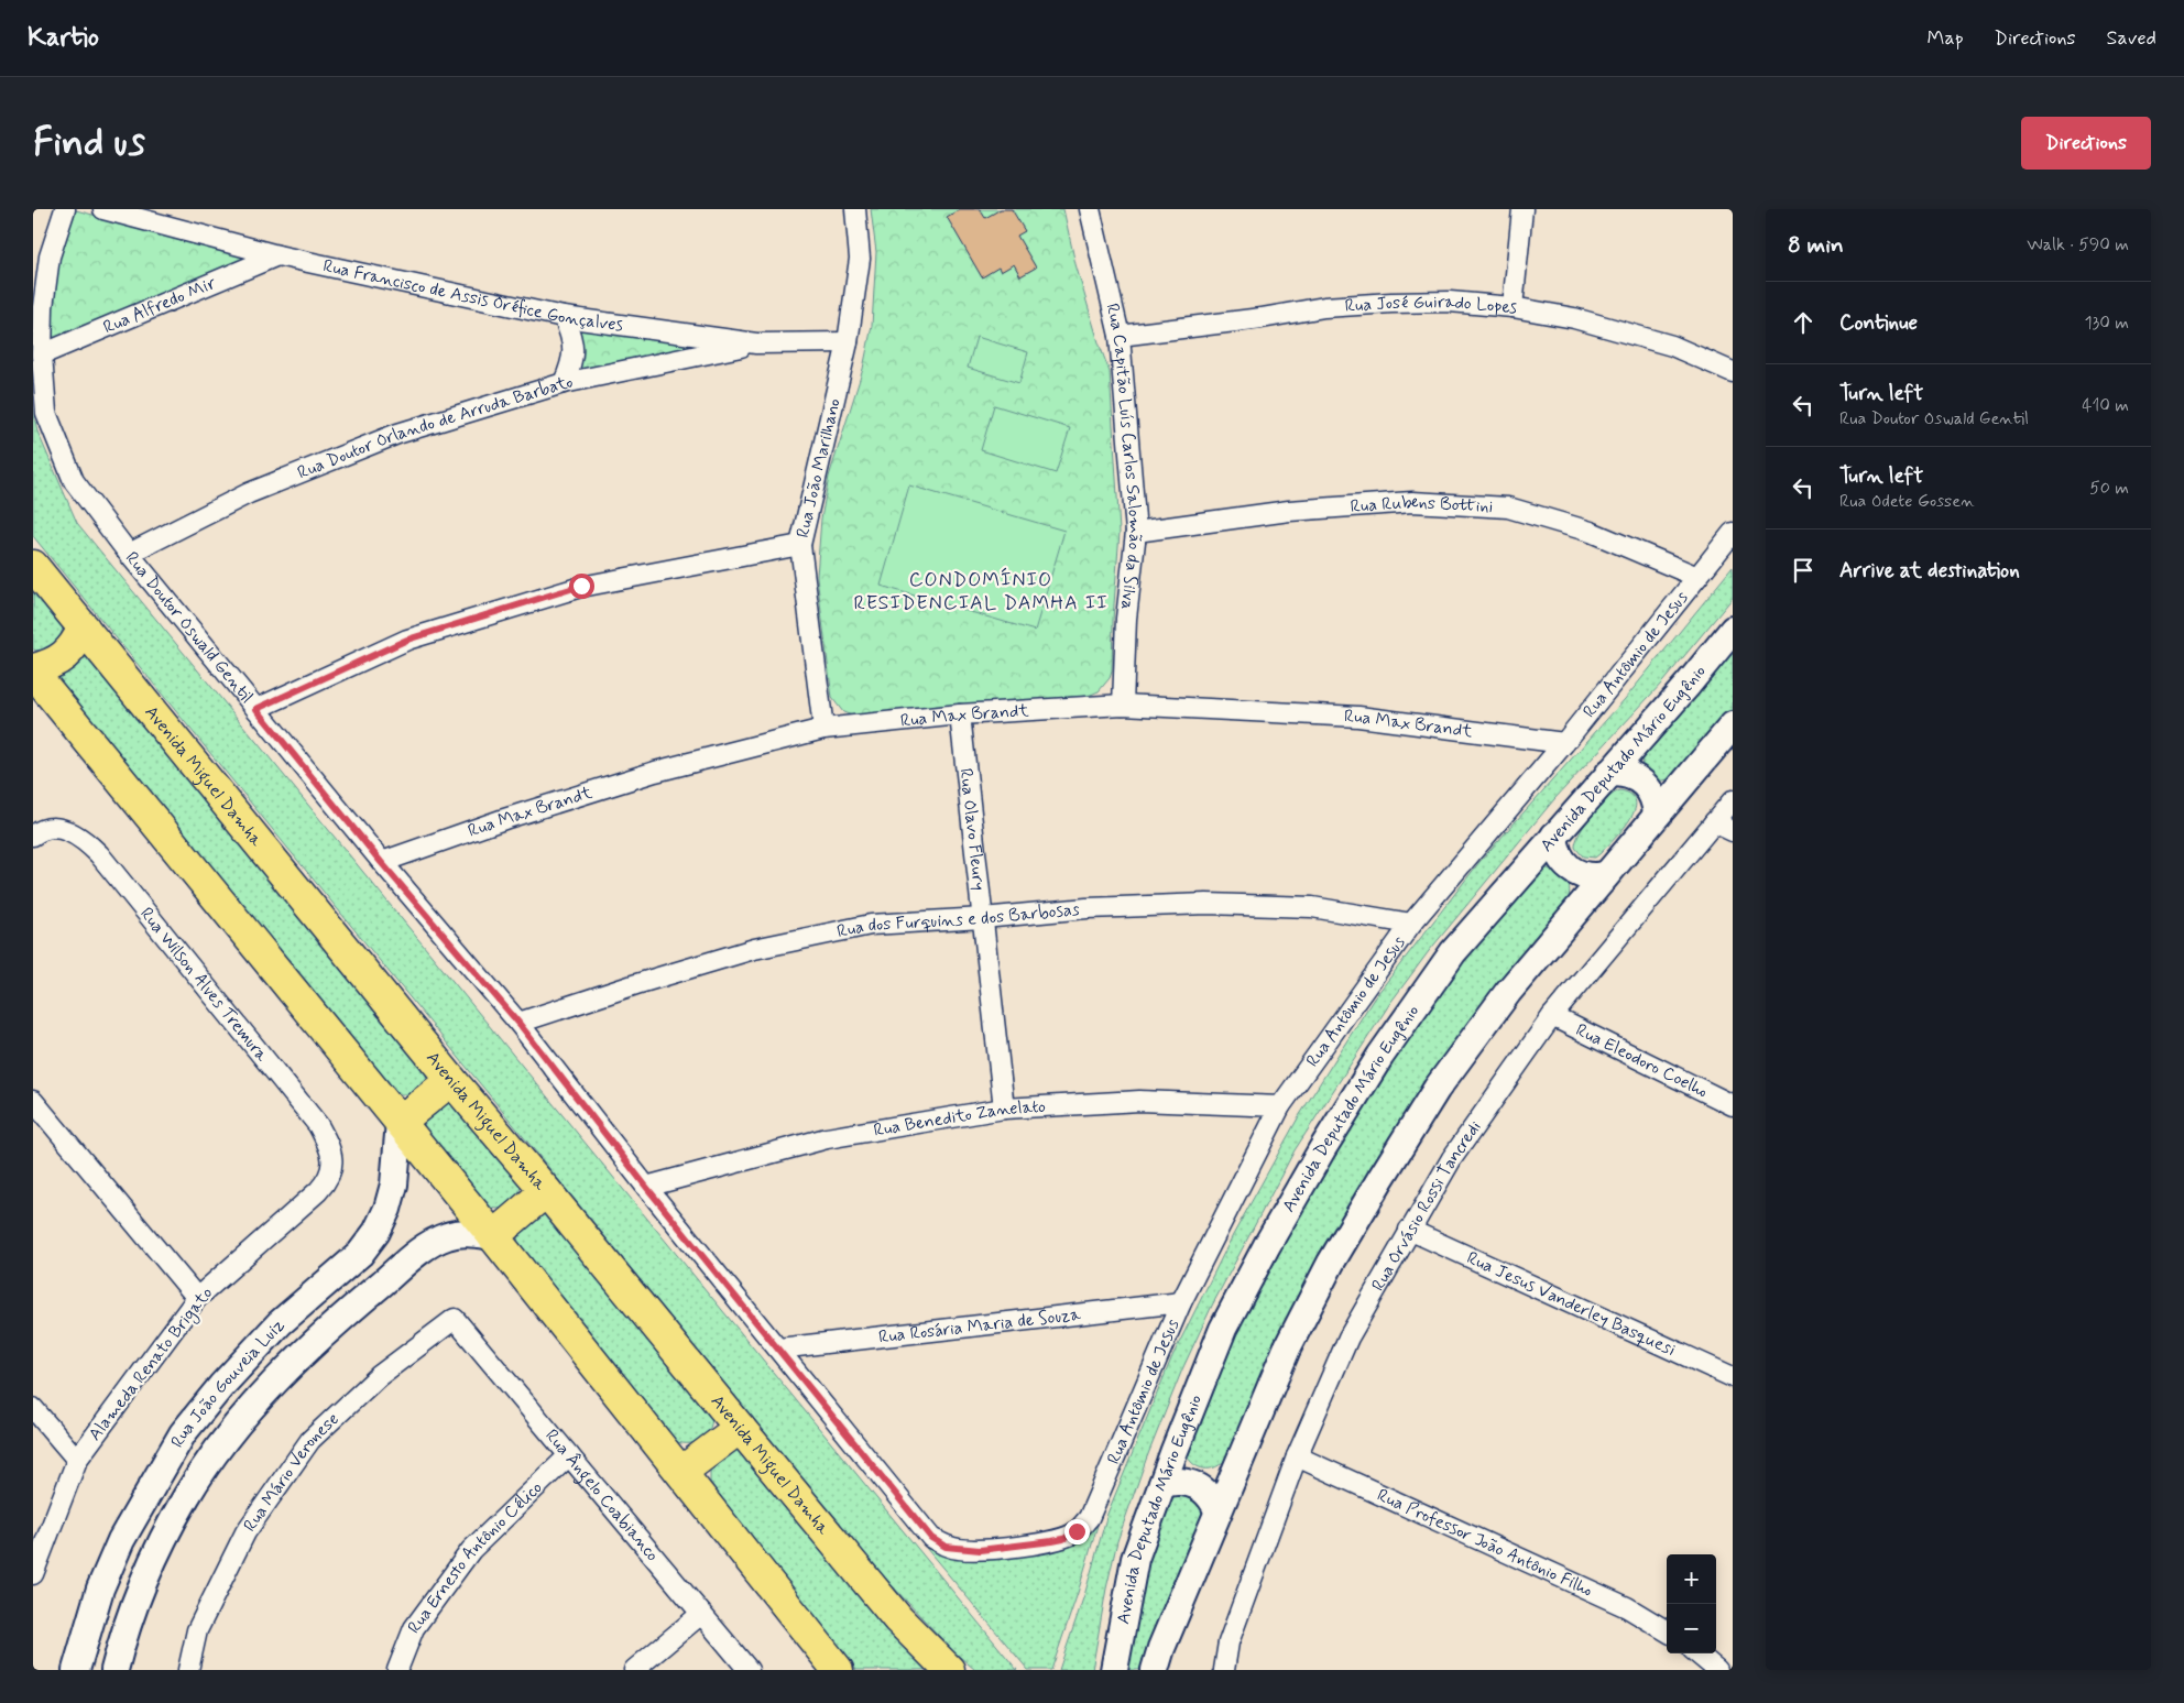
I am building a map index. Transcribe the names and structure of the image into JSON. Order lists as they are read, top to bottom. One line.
{"streets":{"main road":["Avenida Miguel Damha"],"street":["Rua Francisco de Assis Oréfice Gonçalves","Rua Alfredo Mir","Rua José Guirado Lopes","Rua Doutor Orlando de Arruda Barbato","Rua Capitão Luís Carlos Salomão da Silva","Rua João Marilhano","Rua Rubens Bottini","Rua Doutor Oswald Gentil","Rua Antômio de Jesus","Rua Max Brandt","Avenida Deputado Mário Eugênio","Rua Olavo Fleury","Rua dos Furquins e dos Barbosas","Rua Wilson Alves Tremura","Rua Eleodoro Coelho","Rua Benedito Zanelato","Rua Orvásio Rossi Tancredi","Rua Jesus Vanderley Basquesi","Rua Rosária Maria de Souza","Alameda Renato Brigato","Rua João Gouveia Luiz","Rua Mário Veronese","Rua Ângelo Coabianco","Rua Professor João Antônio Filho","Rua Ernesto Antônio Célico"]},"crossings":[["Rua Francisco de Assis Oréfice Gonçalves","Rua Alfredo Mir"],["Rua Francisco de Assis Oréfice Gonçalves","Rua Doutor Orlando de Arruda Barbato"],["Rua Francisco de Assis Oréfice Gonçalves","Rua João Marilhano"],["Rua Alfredo Mir","Rua Doutor Oswald Gentil"],["Rua José Guirado Lopes","Rua Capitão Luís Carlos Salomão da Silva"],["Rua Doutor Orlando de Arruda Barbato","Rua Doutor Oswald Gentil"],["Rua Capitão Luís Carlos Salomão da Silva","Rua Rubens Bottini"],["Rua Capitão Luís Carlos Salomão da Silva","Rua Max Brandt"],["Rua João Marilhano","Rua Max Brandt"],["Rua Rubens Bottini","Rua Antômio de Jesus"],["Rua Doutor Oswald Gentil","Rua Antômio de Jesus"],["Rua Doutor Oswald Gentil","Rua Max Brandt"],["Rua Doutor Oswald Gentil","Rua dos Furquins e dos Barbosas"],["Rua Doutor Oswald Gentil","Rua Benedito Zanelato"],["Rua Doutor Oswald Gentil","Rua Rosária Maria de Souza"],["Rua Antômio de Jesus","Rua Max Brandt"],["Rua Antômio de Jesus","Rua dos Furquins e dos Barbosas"],["Rua Antômio de Jesus","Rua Benedito Zanelato"],["Rua Antômio de Jesus","Rua Rosária Maria de Souza"],["Rua Max Brandt","Rua Olavo Fleury"],["Rua Olavo Fleury","Rua dos Furquins e dos Barbosas"],["Rua Olavo Fleury","Rua Benedito Zanelato"],["Rua Wilson Alves Tremura","Alameda Renato Brigato"],["Rua Eleodoro Coelho","Rua Orvásio Rossi Tancredi"],["Rua Orvásio Rossi Tancredi","Rua Jesus Vanderley Basquesi"],["Rua Orvásio Rossi Tancredi","Rua Professor João Antônio Filho"],["Rua Mário Veronese","Rua Ângelo Coabianco"],["Rua Ângelo Coabianco","Rua Ernesto Antônio Célico"]],"districts":["CONDOMÍNIO RESIDENCIAL DAMHA II"],"page":{"header":"Kartio","nav":["Map","Directions","Saved"],"buttons":"Directions","title":"Find us","heading":["8 min","Walk · 590 m"],"list":[["Continue","130 m"],["Turn left","Rua Doutor Oswald Gentil","410 m"],["Turn left","Rua Odete Gossen","50 m"],"Arrive at destination"],"map_buttons":["+","−"]}}
